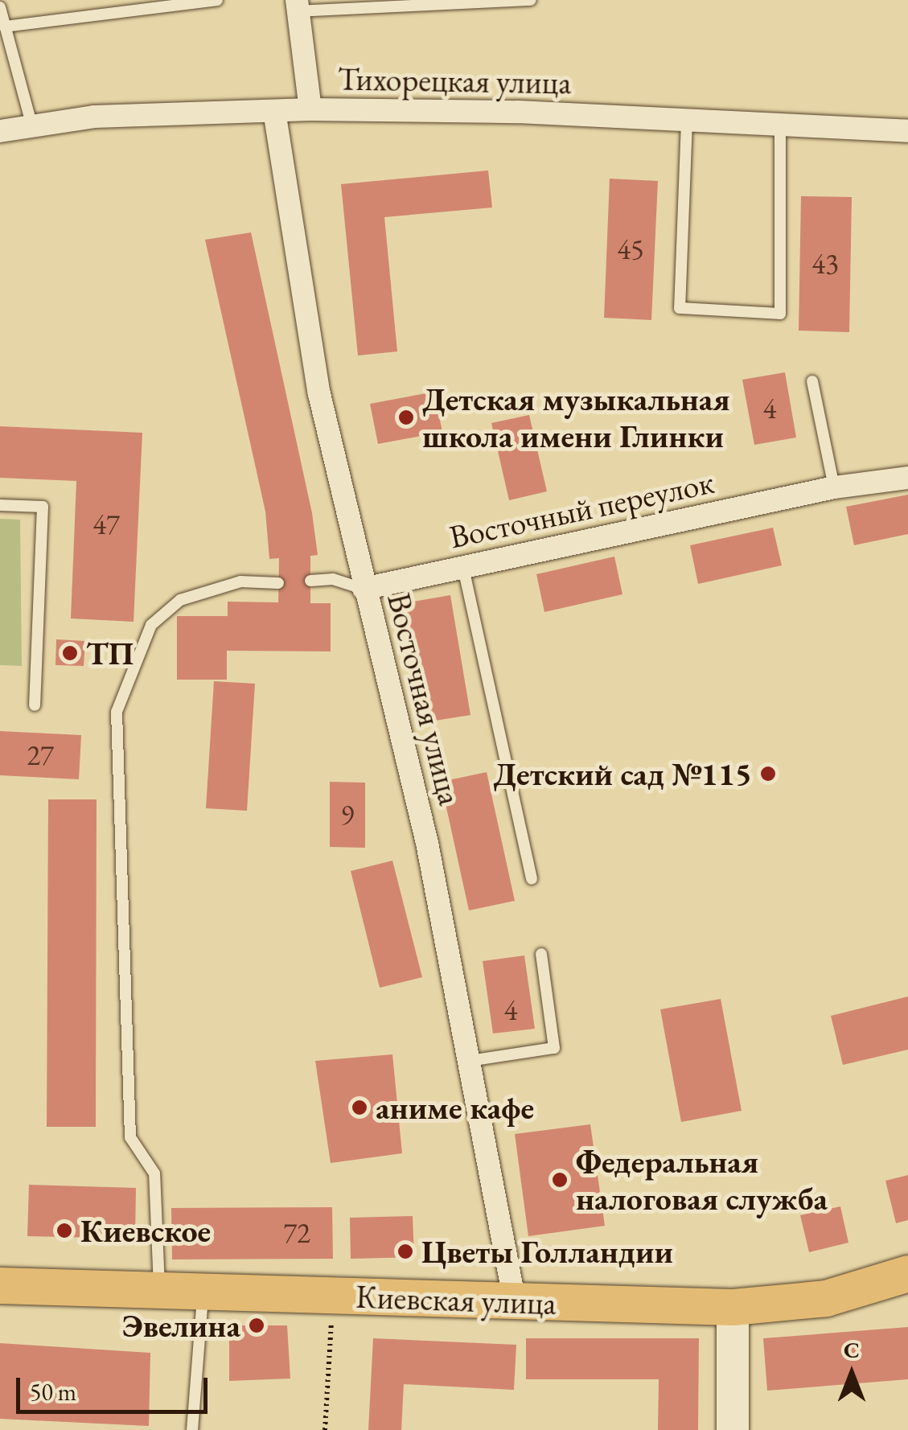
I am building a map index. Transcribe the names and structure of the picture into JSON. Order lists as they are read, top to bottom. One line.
{"streets":{"main road":["Киевская улица"],"street":["Тихорецкая улица","Восточный переулок","Восточная улица"]},"crossings":[["Тихорецкая улица","Восточная улица"],["Восточный переулок","Восточная улица"],["Восточная улица","Киевская улица"]],"places":["Детская музыкальная школа имени Глинки","ТП","Детский сад №115","аниме кафе","Федеральная налоговая служба","Киевское","Цветы Голландии","Эвелина"],"house_numbers":["45","43","4","47","27","9","4","72"],"scale_bar":"50 m","north":"top"}
